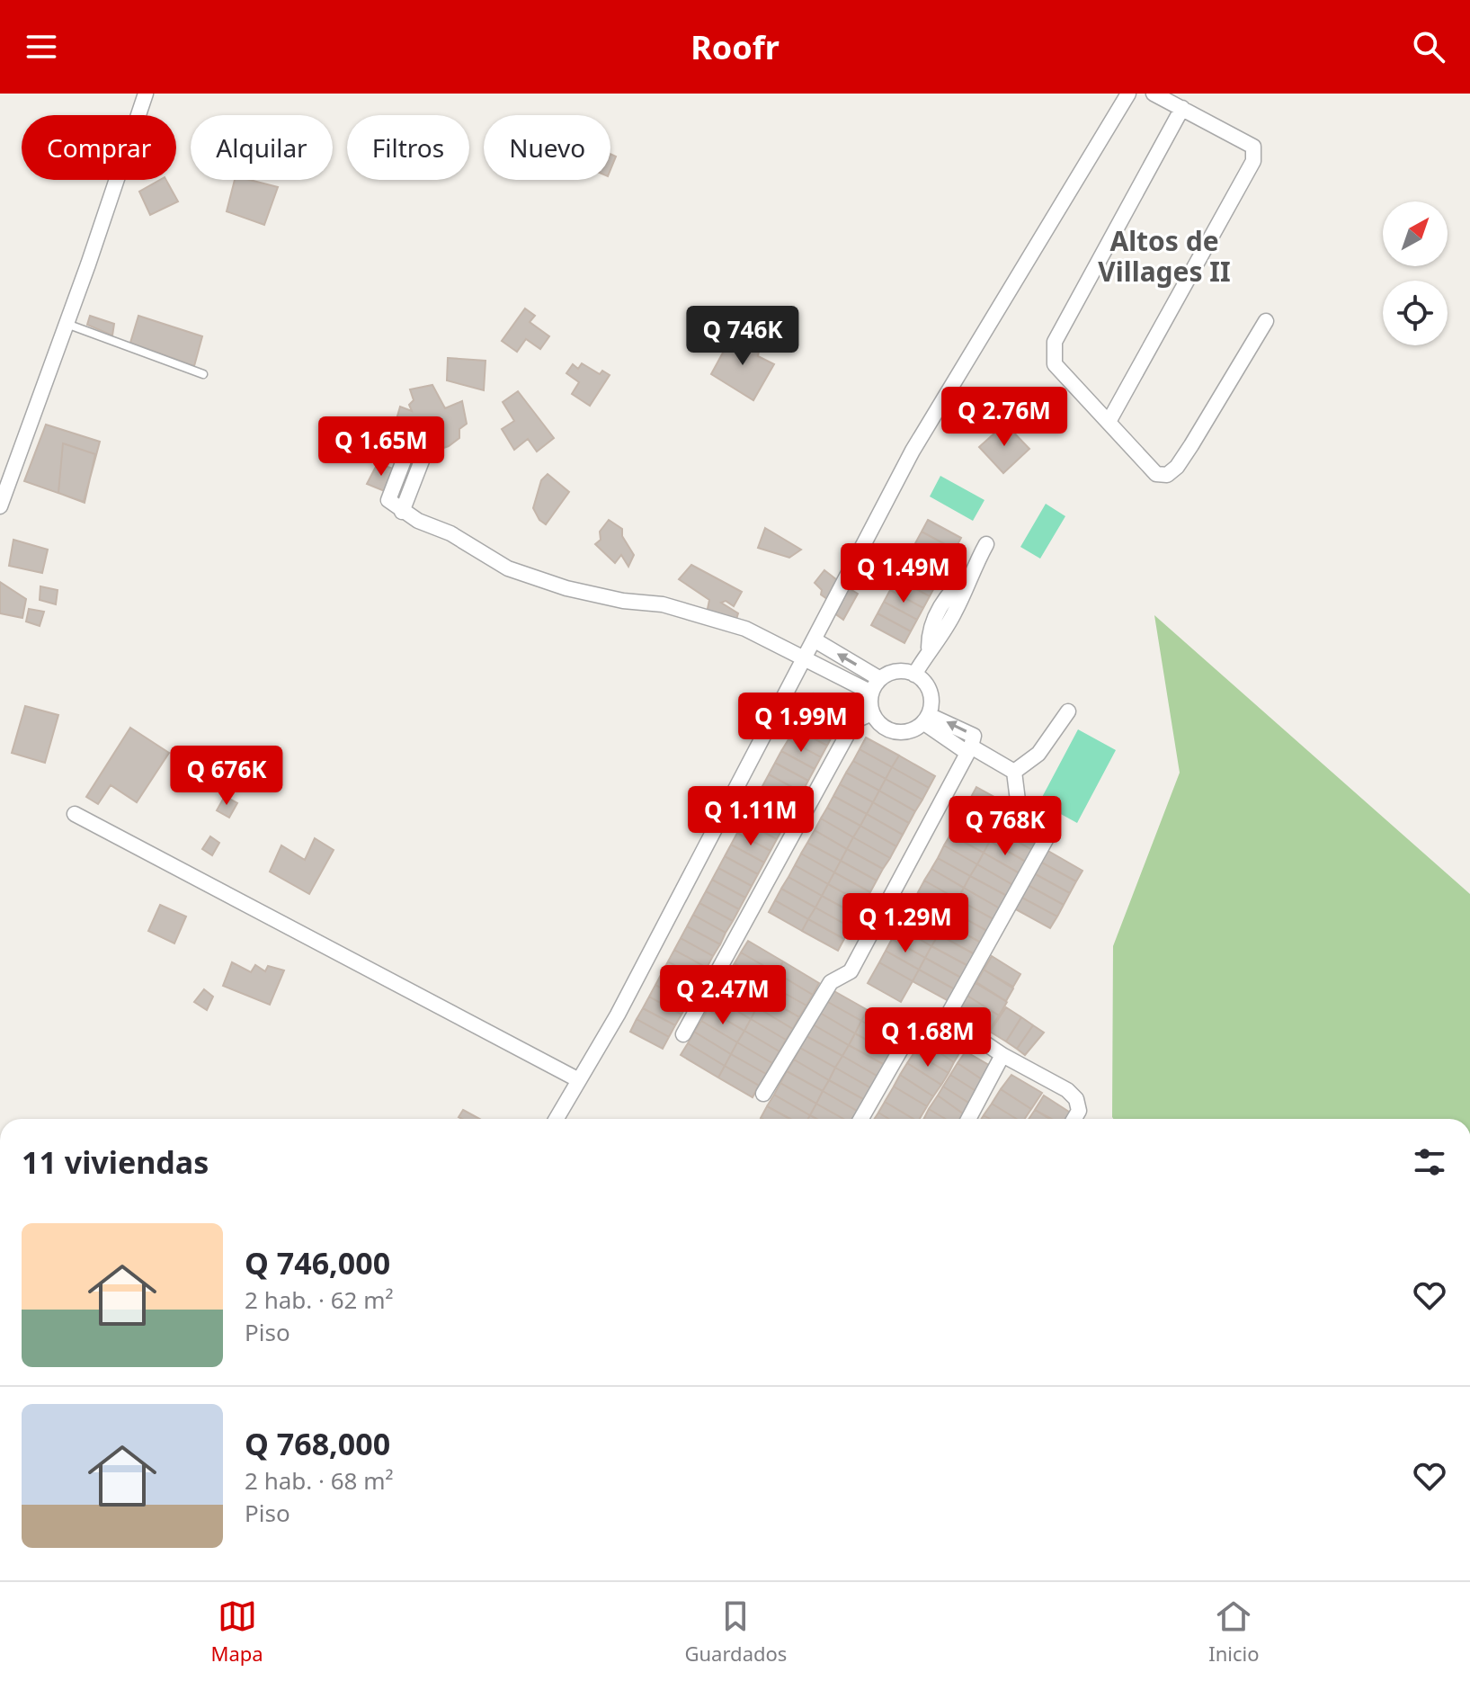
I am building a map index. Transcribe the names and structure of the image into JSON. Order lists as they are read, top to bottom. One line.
{"districts":["Altos de Villages II"],"north":"top right","page":{"header":"Roofr","chip":["Comprar","Alquilar","Filtros","Nuevo"],"price":["Q 746K","Q 2.76M","Q 1.65M","Q 1.49M","Q 1.99M","Q 676K","Q 1.11M","Q 768K","Q 1.29M","Q 2.47M","Q 1.68M"],"heading":"11 viviendas","list":[{"name":"Q 746,000","note":"2 hab. · 62 m² · Piso"},{"name":"Q 768,000","note":"2 hab. · 68 m² · Piso"}],"tabs":["Mapa","Guardados","Inicio"]}}
